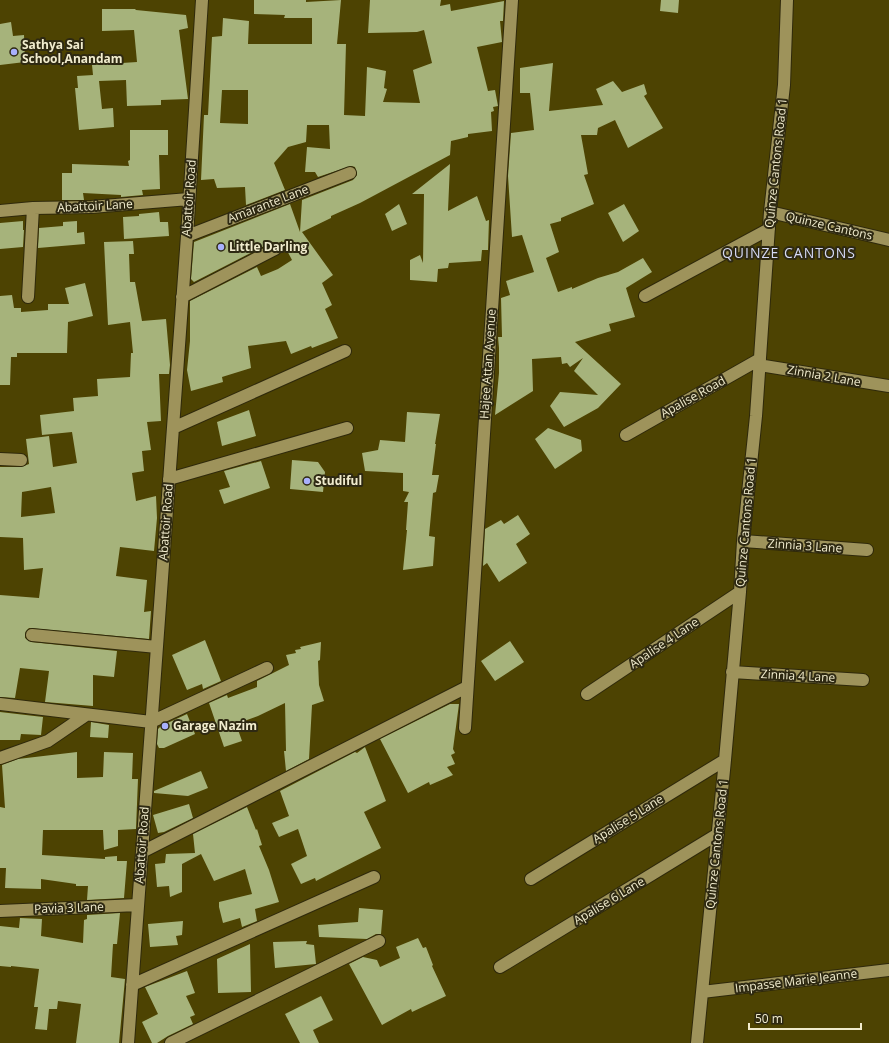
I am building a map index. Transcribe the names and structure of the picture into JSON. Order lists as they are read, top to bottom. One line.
{"streets":{"street":["Quinze Cantons Road 1","Abattoir Road","Amarante Lane","Abattoir Lane","Quinze Cantons","Hajee Attan Avenue","Zinnia 2 Lane","Apalise Road","Zinnia 3 Lane","Apalise 4 Lane","Zinnia 4 Lane","Apalise 5 Lane","Apalise 6 Lane","Pavia 3 Lane","Impasse Marie Jeanne"]},"crossings":[["Quinze Cantons Road 1","Quinze Cantons"],["Quinze Cantons Road 1","Zinnia 2 Lane"],["Quinze Cantons Road 1","Apalise Road"],["Quinze Cantons Road 1","Zinnia 3 Lane"],["Quinze Cantons Road 1","Apalise 4 Lane"],["Quinze Cantons Road 1","Zinnia 4 Lane"],["Quinze Cantons Road 1","Apalise 5 Lane"],["Quinze Cantons Road 1","Apalise 6 Lane"],["Quinze Cantons Road 1","Impasse Marie Jeanne"],["Abattoir Road","Amarante Lane"],["Abattoir Road","Abattoir Lane"],["Abattoir Road","Pavia 3 Lane"],["Zinnia 2 Lane","Apalise Road"]],"districts":["QUINZE CANTONS"],"places":["Sathya Sai School,Anandam","Little Darling","Studiful","Garage Nazim"],"scale_bar":"50 m"}
